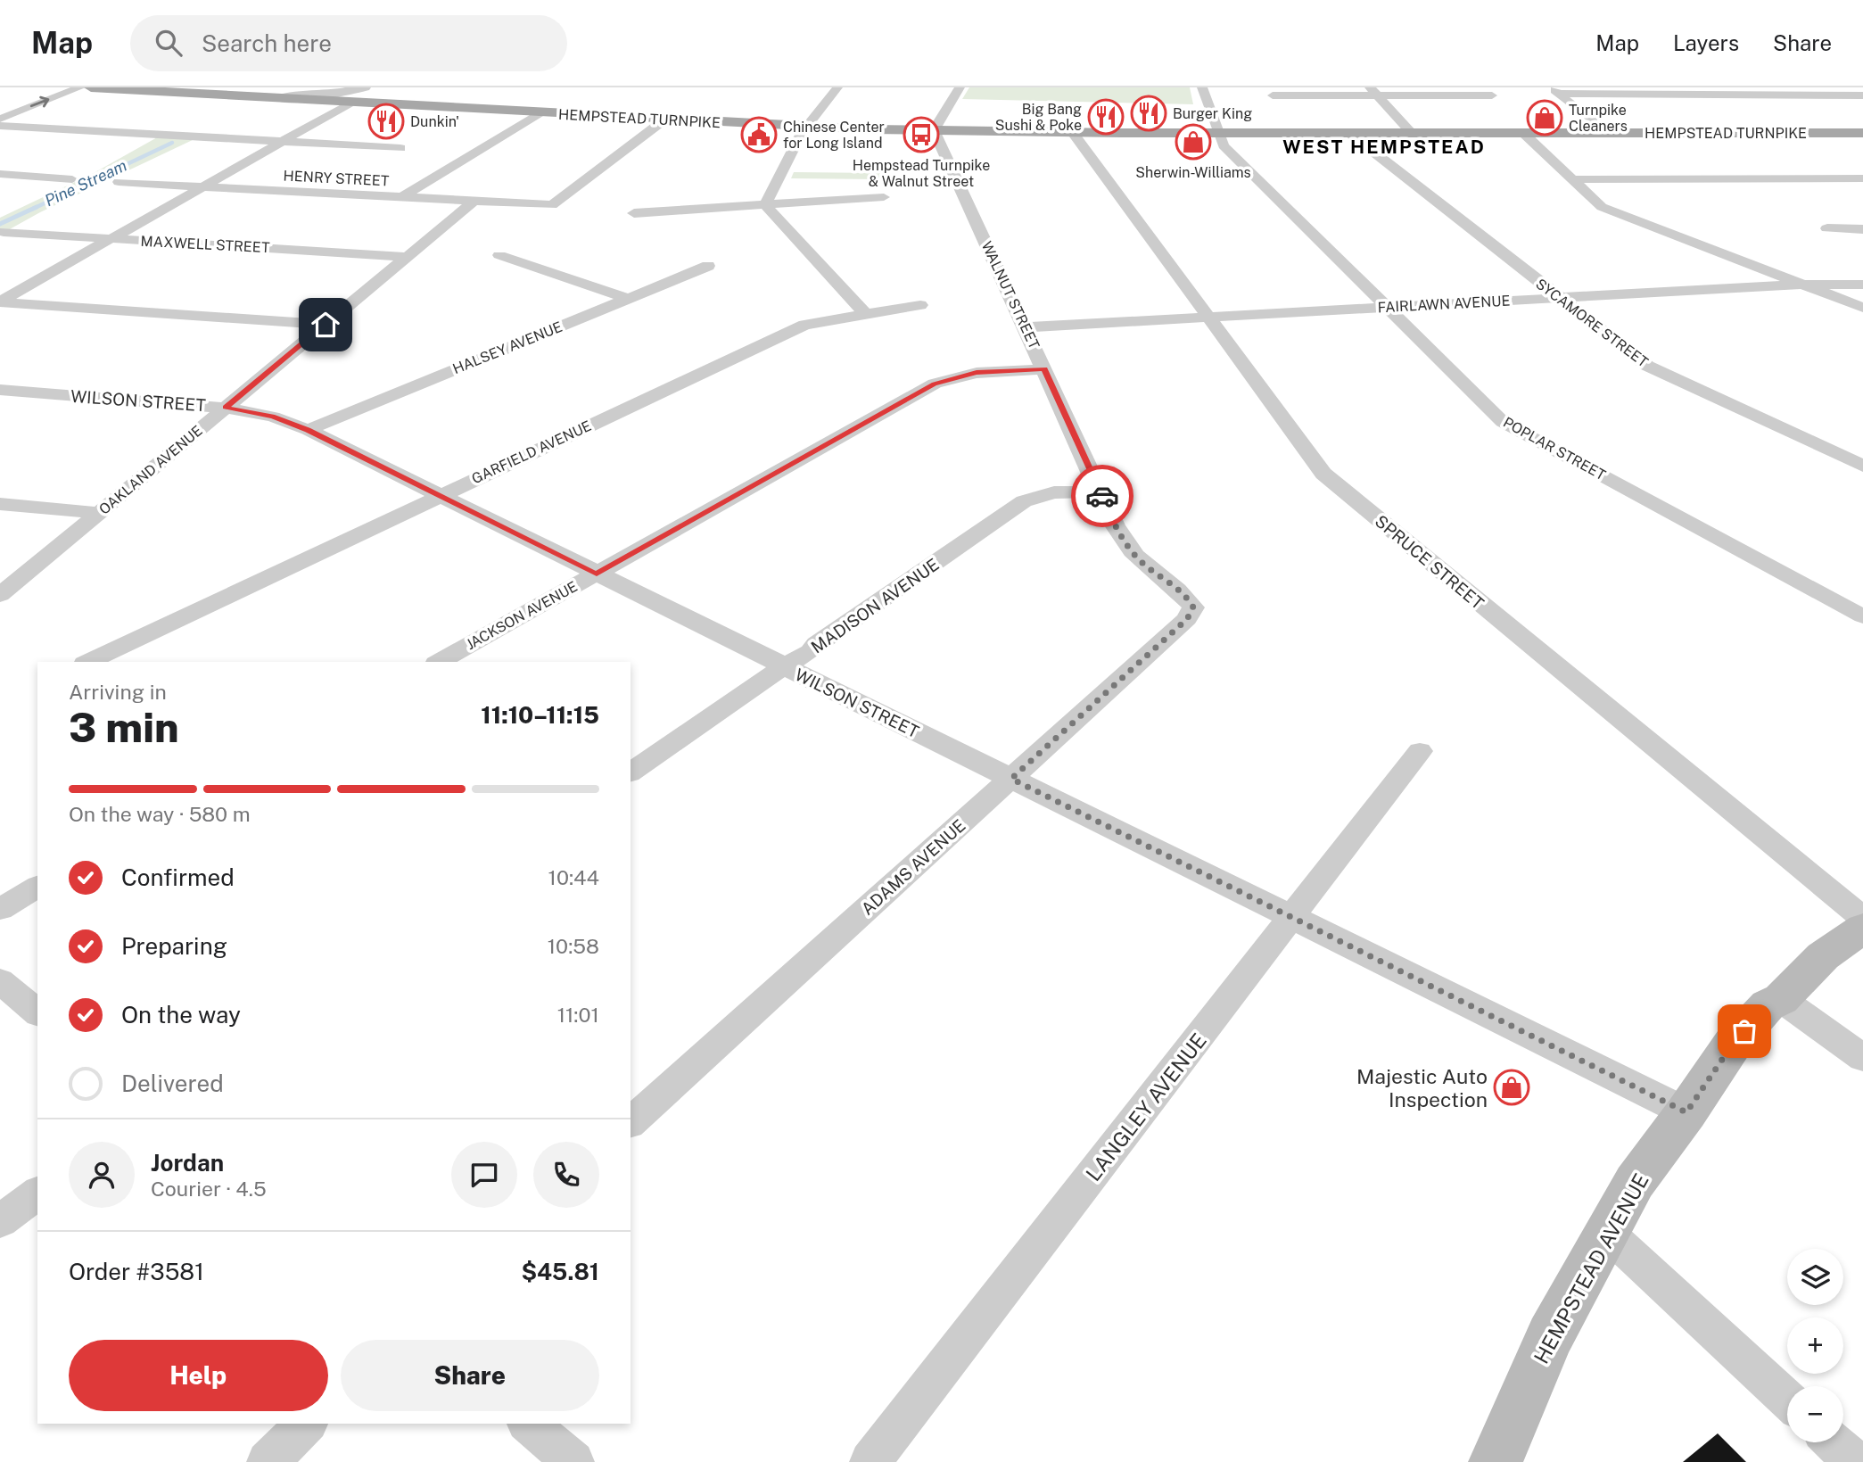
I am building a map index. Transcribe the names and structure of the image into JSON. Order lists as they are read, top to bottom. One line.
{"streets":{"main road":["HEMPSTEAD TURNPIKE","HEMPSTEAD AVENUE"],"street":["HENRY STREET","MAXWELL STREET","WALNUT STREET","FAIRLAWN AVENUE","SYCAMORE STREET","HALSEY AVENUE","WILSON STREET","POPLAR STREET","GARFIELD AVENUE","OAKLAND AVENUE","SPRUCE STREET","MADISON AVENUE","JACKSON AVENUE","ADAMS AVENUE","LANGLEY AVENUE"]},"crossings":[["HEMPSTEAD TURNPIKE","HENRY STREET"],["HEMPSTEAD TURNPIKE","WALNUT STREET"],["HEMPSTEAD TURNPIKE","SYCAMORE STREET"],["HEMPSTEAD TURNPIKE","POPLAR STREET"],["HEMPSTEAD TURNPIKE","SPRUCE STREET"],["HENRY STREET","OAKLAND AVENUE"],["MAXWELL STREET","OAKLAND AVENUE"],["WALNUT STREET","FAIRLAWN AVENUE"],["WALNUT STREET","MADISON AVENUE"],["WALNUT STREET","JACKSON AVENUE"],["WALNUT STREET","ADAMS AVENUE"],["FAIRLAWN AVENUE","SYCAMORE STREET"],["FAIRLAWN AVENUE","POPLAR STREET"],["FAIRLAWN AVENUE","SPRUCE STREET"],["HALSEY AVENUE","WILSON STREET"],["WILSON STREET","GARFIELD AVENUE"],["WILSON STREET","OAKLAND AVENUE"],["WILSON STREET","MADISON AVENUE"],["WILSON STREET","JACKSON AVENUE"],["WILSON STREET","ADAMS AVENUE"],["WILSON STREET","LANGLEY AVENUE"],["WILSON STREET","HEMPSTEAD AVENUE"]],"districts":["WEST HEMPSTEAD"],"water":["Pine Stream"],"places":{"restaurant":["Burger King","Big Bang Sushi & Poke","Dunkin'"],"shop":["Turnpike Cleaners","Sherwin-Williams","Majestic Auto Inspection"],"public building":["Chinese Center for Long Island"],"bus stop":["Hempstead Turnpike & Walnut Street"]},"page":{"header":"Map","search":"Search here","nav":["Map","Layers","Share"],"heading":["3 min","Arriving in","11:10–11:15"],"panel":["Jordan","Courier · 4.5","Order #3581","$45.81"],"bar":"On the way · 580 m","list":[["Confirmed","10:44"],["Preparing","10:58"],["On the way","11:01"],"Delivered"],"map_buttons":["+","−"],"buttons":["Help","Share"]}}
